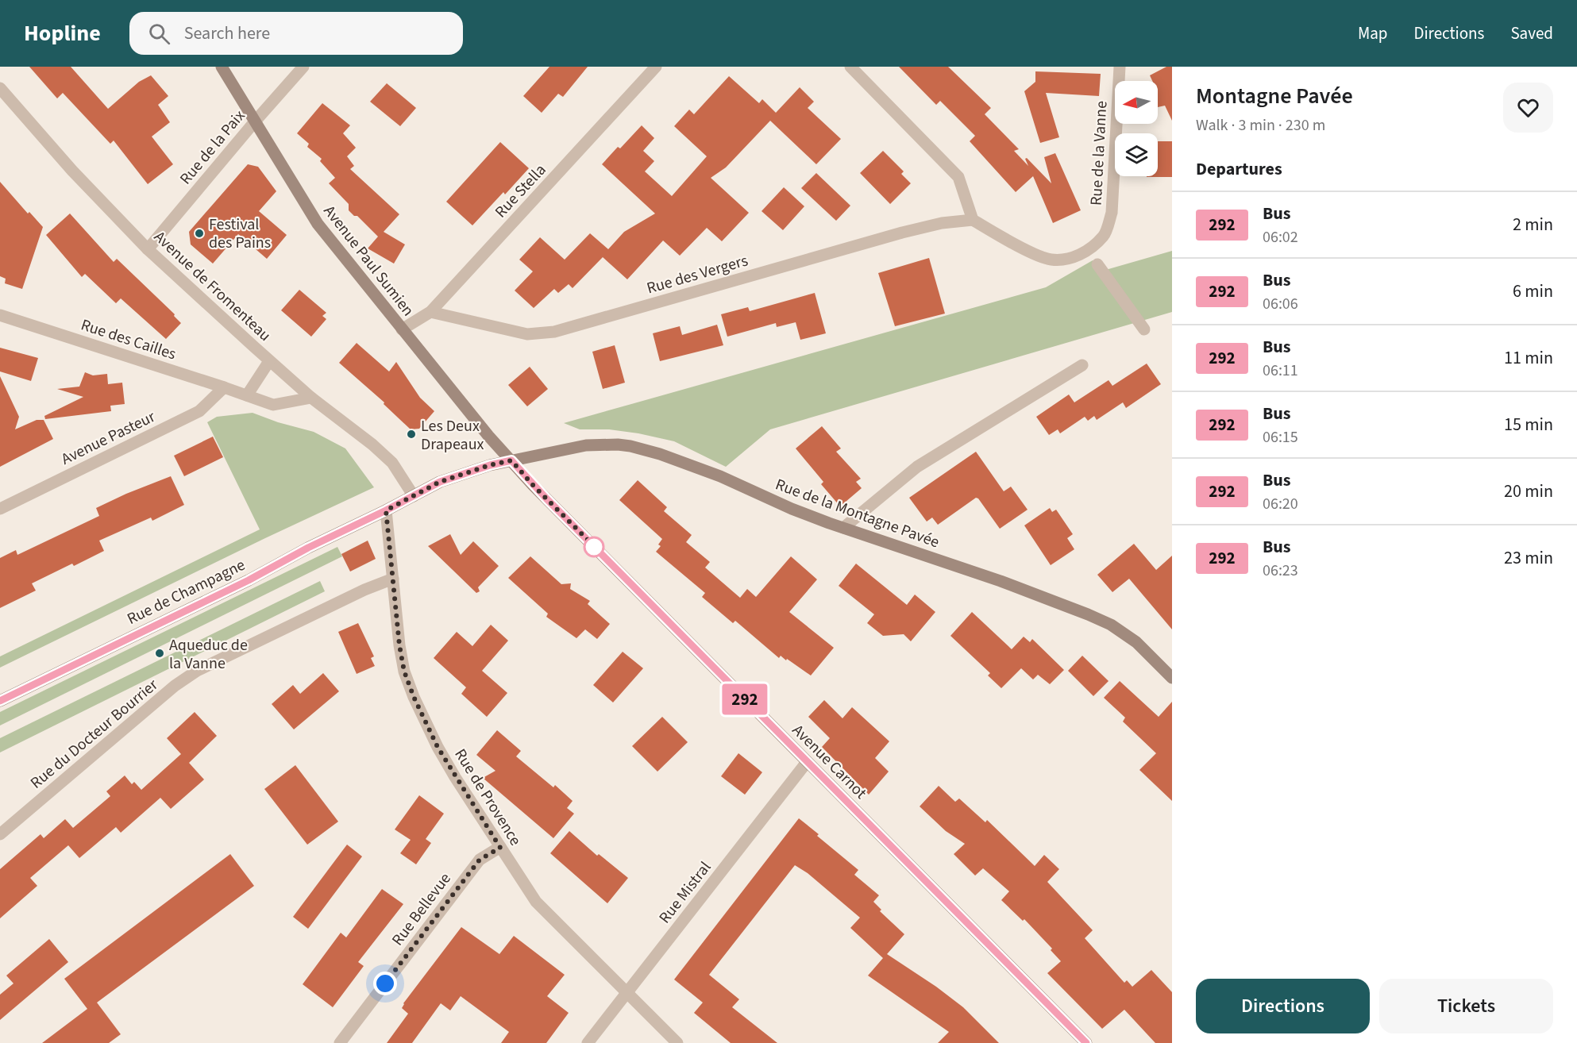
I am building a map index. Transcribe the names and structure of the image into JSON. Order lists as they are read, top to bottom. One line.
{"streets":{"street":["Rue de la Paix","Rue de la Vanne","Rue Stella","Avenue Paul Sumien","Rue des Vergers","Avenue de Fromenteau","Rue des Cailles","Avenue Pasteur","Rue de la Montagne Pavée","Rue de Champagne","Rue du Docteur Bourrier","Avenue Carnot","Rue de Provence","Rue Mistral","Rue Bellevue"]},"crossings":[["Rue de la Paix","Avenue Paul Sumien"],["Rue de la Paix","Avenue de Fromenteau"],["Rue de la Vanne","Rue des Vergers"],["Rue Stella","Avenue Paul Sumien"],["Rue Stella","Rue des Vergers"],["Avenue Paul Sumien","Rue de la Montagne Pavée"],["Avenue Paul Sumien","Avenue Carnot"],["Avenue de Fromenteau","Rue des Cailles"],["Avenue de Fromenteau","Rue de la Montagne Pavée"],["Avenue de Fromenteau","Rue de Champagne"],["Rue des Cailles","Avenue Pasteur"],["Rue de la Montagne Pavée","Rue de Champagne"],["Rue de la Montagne Pavée","Avenue Carnot"],["Rue de Champagne","Rue de Provence"],["Rue du Docteur Bourrier","Rue de Provence"],["Avenue Carnot","Rue Mistral"],["Rue de Provence","Rue Mistral"],["Rue de Provence","Rue Bellevue"]],"places":["Festival des Pains","Les Deux Drapeaux","Aqueduc de la Vanne"],"lines":["bus line 292"],"north":"left","page":{"header":"Hopline","search":"Search here","nav":["Map","Directions","Saved"],"on_map":"292","heading":[["Montagne Pavée","Walk · 3 min · 230 m"],"Departures"],"list":[{"mark":"292","name":"Bus","note":"06:02","value":"2 min"},{"mark":"292","name":"Bus","note":"06:06","value":"6 min"},{"mark":"292","name":"Bus","note":"06:11","value":"11 min"},{"mark":"292","name":"Bus","note":"06:15","value":"15 min"},{"mark":"292","name":"Bus","note":"06:20","value":"20 min"},{"mark":"292","name":"Bus","note":"06:23","value":"23 min"}],"buttons":["Directions","Tickets"]}}
